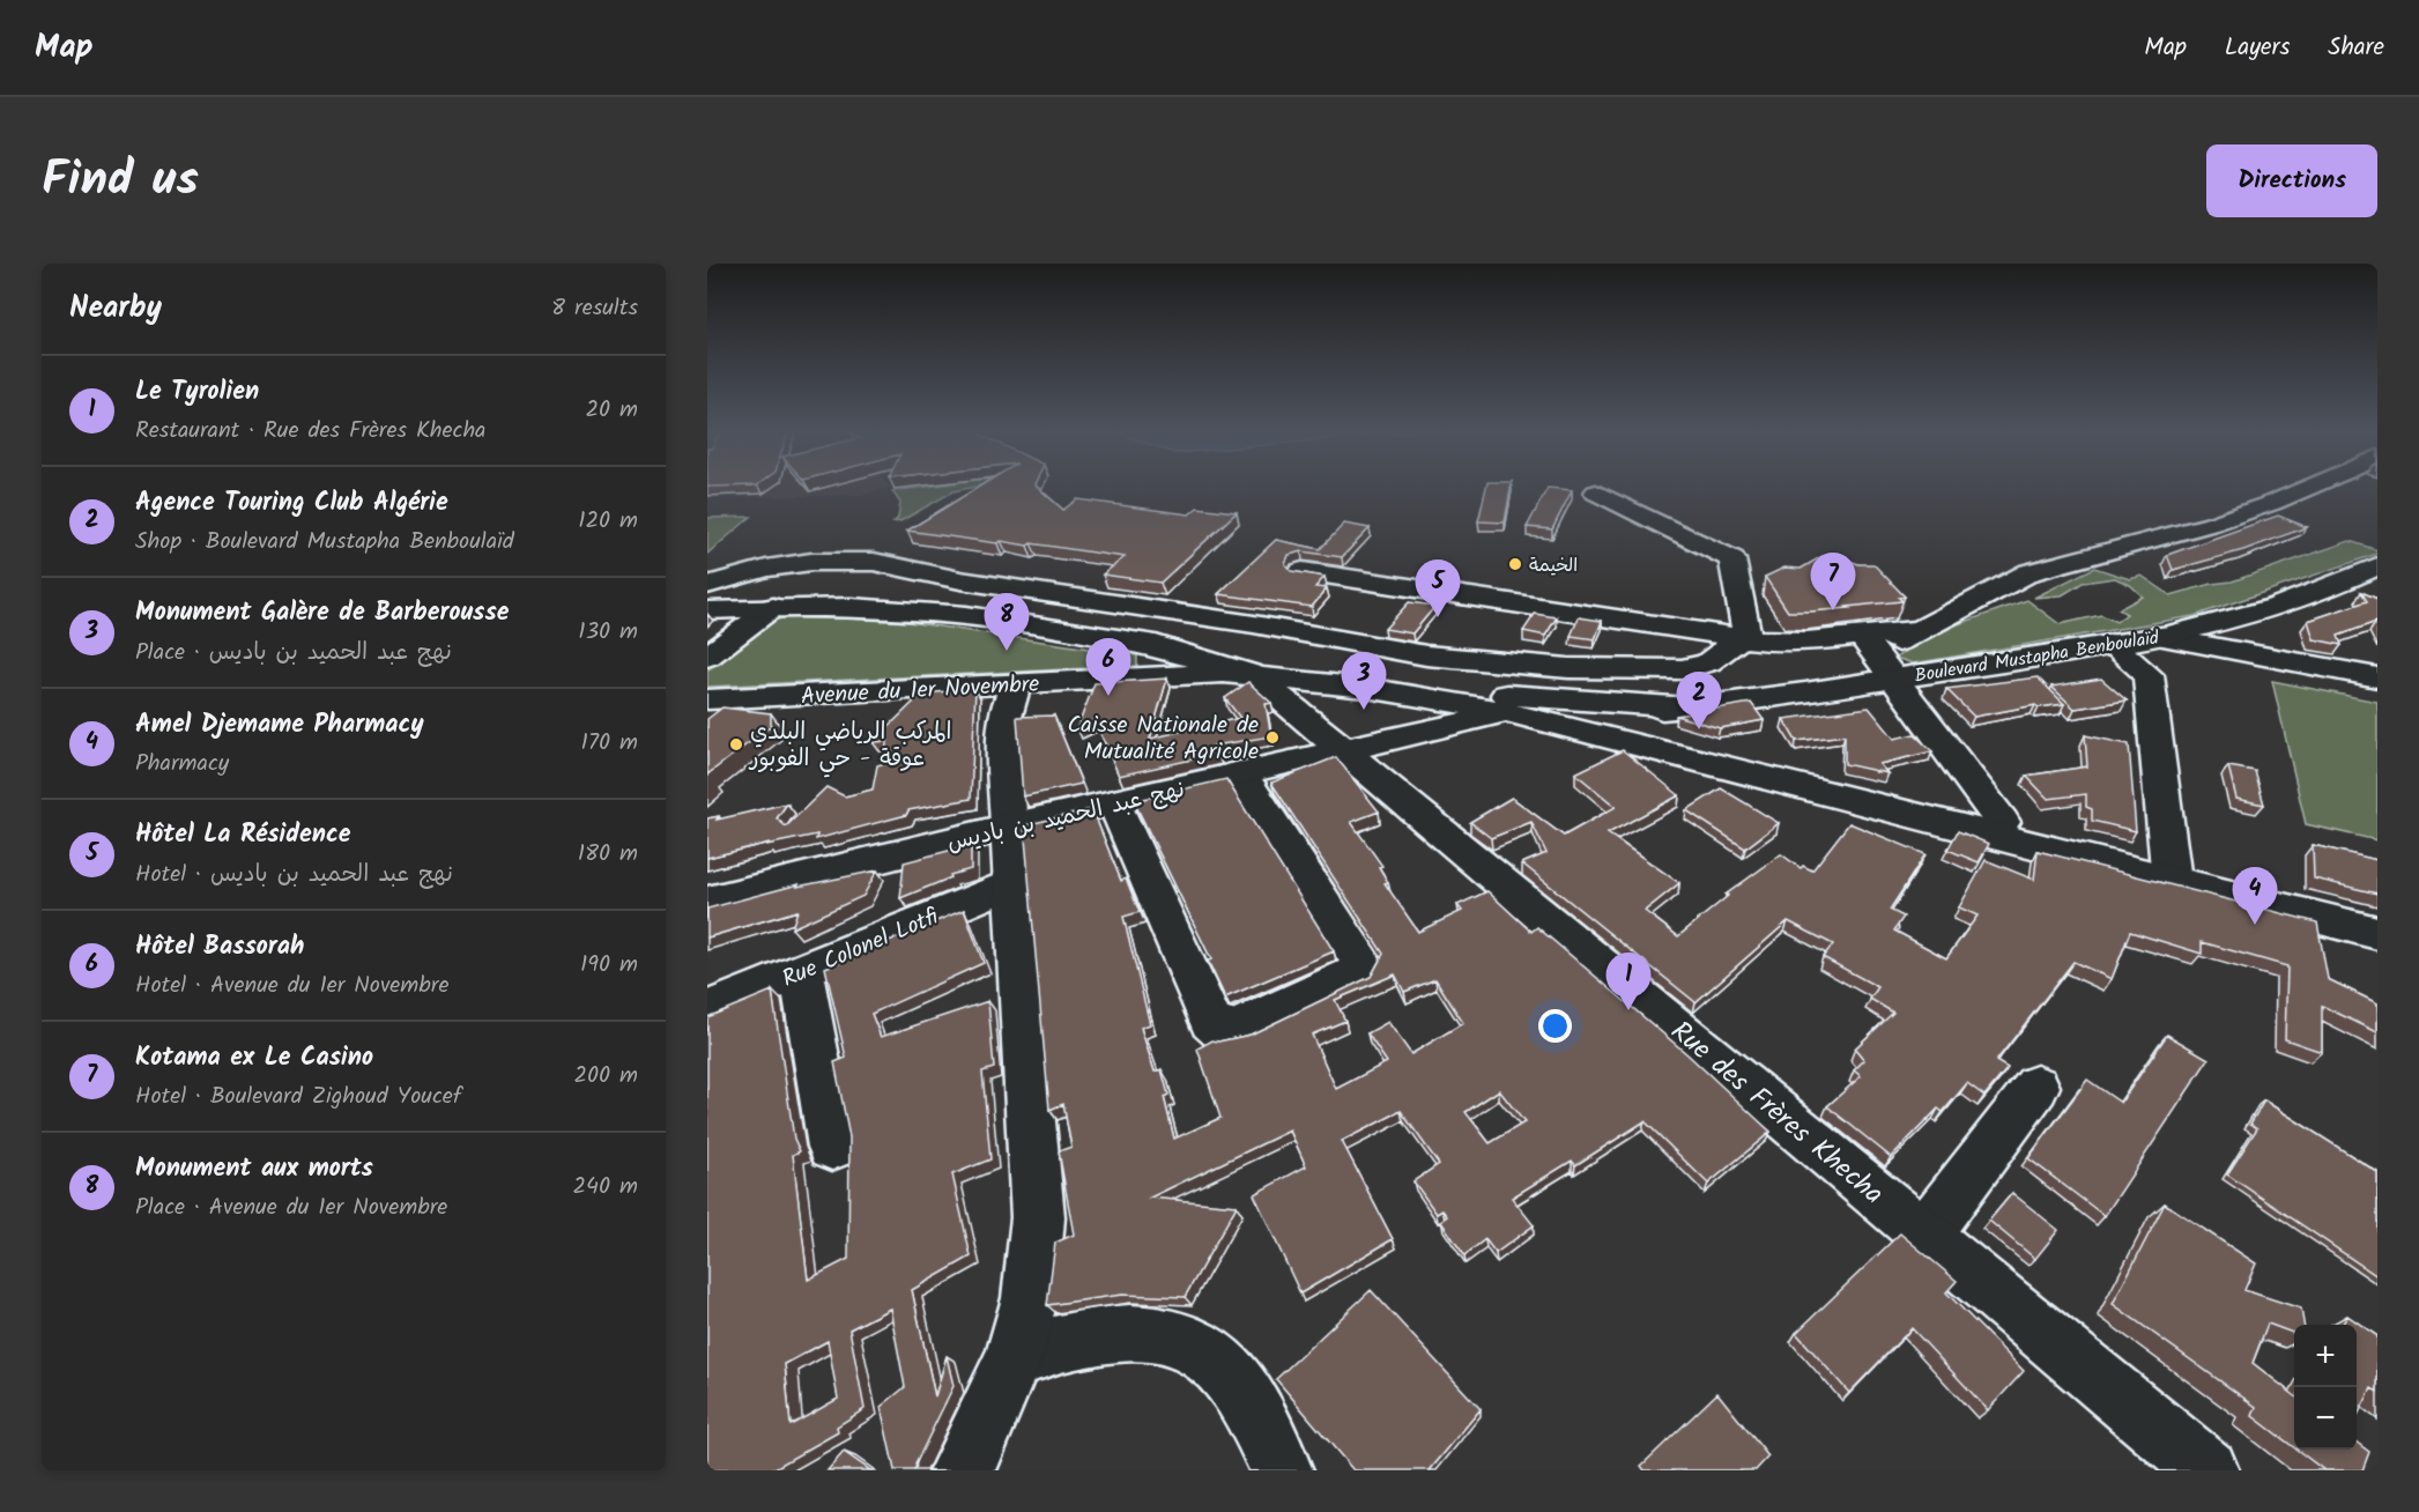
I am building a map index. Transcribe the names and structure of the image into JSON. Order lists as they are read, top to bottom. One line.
{"streets":{"main road":["Boulevard Mustapha Benboulaïd","Avenue du 1er Novembre","نهج عبد الحميد بن باديس","Rue Colonel Lotfi","Rue des Frères Khecha"]},"crossings":[["نهج عبد الحميد بن باديس","Rue des Frères Khecha"]],"places":["الخيمة","Caisse Nationale de Mutualité Agricole","المركب الرياضي البلدي عوقة - حي الفوبور"],"page":{"header":"Map","nav":["Map","Layers","Share"],"title":"Find us","buttons":"Directions","heading":["Nearby","8 results"],"list":[{"mark":"1","name":"Le Tyrolien","note":"Restaurant · Rue des Frères Khecha","value":"20 m"},{"mark":"2","name":"Agence Touring Club Algérie","note":"Shop · Boulevard Mustapha Benboulaïd","value":"120 m"},{"mark":"3","name":"Monument Galère de Barberousse","note":"Place · نهج عبد الحميد بن باديس","value":"130 m"},{"mark":"4","name":"Amel Djemame Pharmacy","note":"Pharmacy","value":"170 m"},{"mark":"5","name":"Hôtel La Résidence","note":"Hotel · نهج عبد الحميد بن باديس","value":"180 m"},{"mark":"6","name":"Hôtel Bassorah","note":"Hotel · Avenue du 1er Novembre","value":"190 m"},{"mark":"7","name":"Kotama ex Le Casino","note":"Hotel · Boulevard Zighoud Youcef","value":"200 m"},{"mark":"8","name":"Monument aux morts","note":"Place · Avenue du 1er Novembre","value":"240 m"}],"pins":["7","5","8","6","3","2","4","1"],"map_buttons":["+","−"]}}
